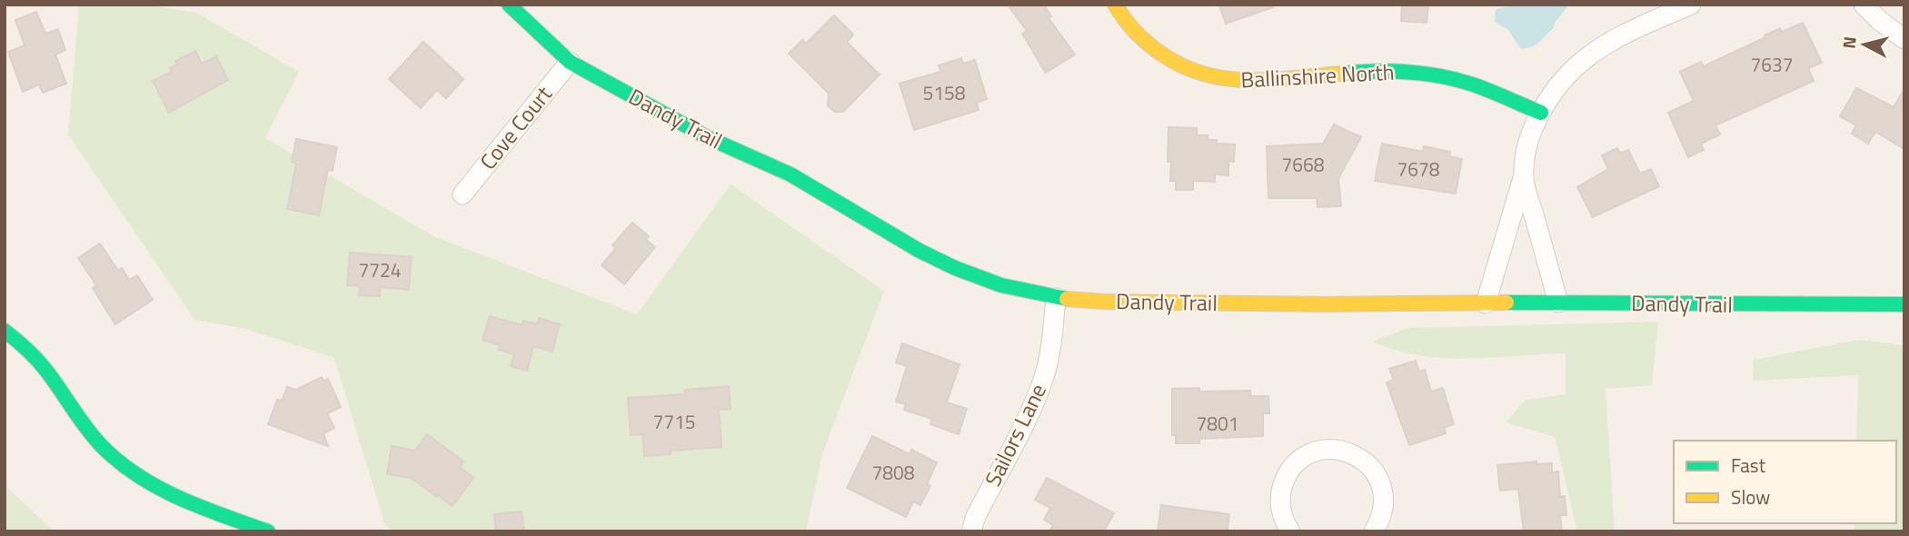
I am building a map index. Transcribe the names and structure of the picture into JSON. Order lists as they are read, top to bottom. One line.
{"streets":{"street":["Ballinshire North","Dandy Trail","Cove Court","Sailors Lane"]},"crossings":[["Dandy Trail","Cove Court"],["Dandy Trail","Sailors Lane"]],"house_numbers":["7637","5158","7668","7678","7724","7715","7801","7808"],"legend":["Fast","Slow"],"north":"left"}
